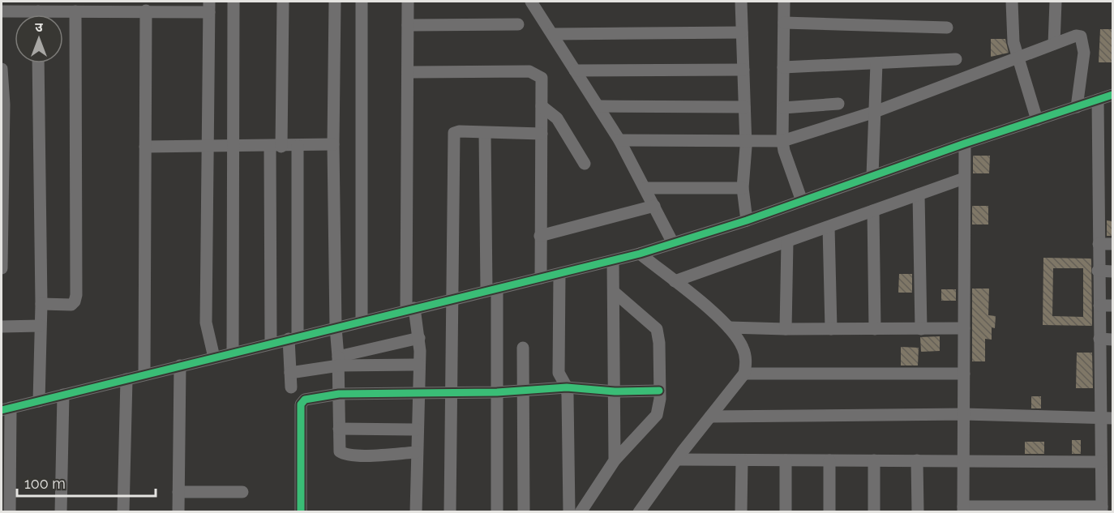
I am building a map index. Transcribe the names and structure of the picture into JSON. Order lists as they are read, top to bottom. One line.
{"scale_bar":"100 m","north":"top"}
